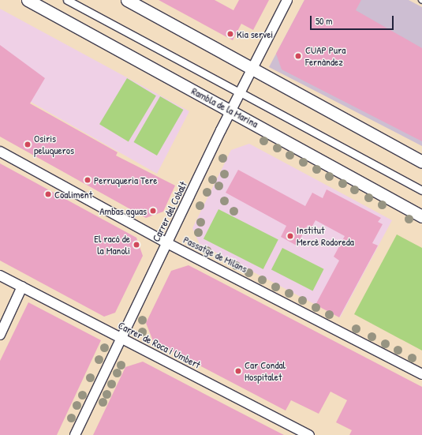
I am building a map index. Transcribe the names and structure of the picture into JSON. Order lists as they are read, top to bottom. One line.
{"streets":{"street":["Rambla de la Marina","Carrer del Cobalt","Passatge de Milans","Carrer de Roca i Umbert"]},"crossings":[["Rambla de la Marina","Carrer del Cobalt"],["Carrer del Cobalt","Passatge de Milans"],["Carrer del Cobalt","Carrer de Roca i Umbert"]],"places":["Kia servei","CUAP Pura Fernàndez","Osiris peluqueros","Perruqueria Tere","Coaliment","Ambas aguas","Institut Mercè Rodoreda","El racó de la Manoli","Car Condal Hospitalet"],"scale_bar":"50 m"}
